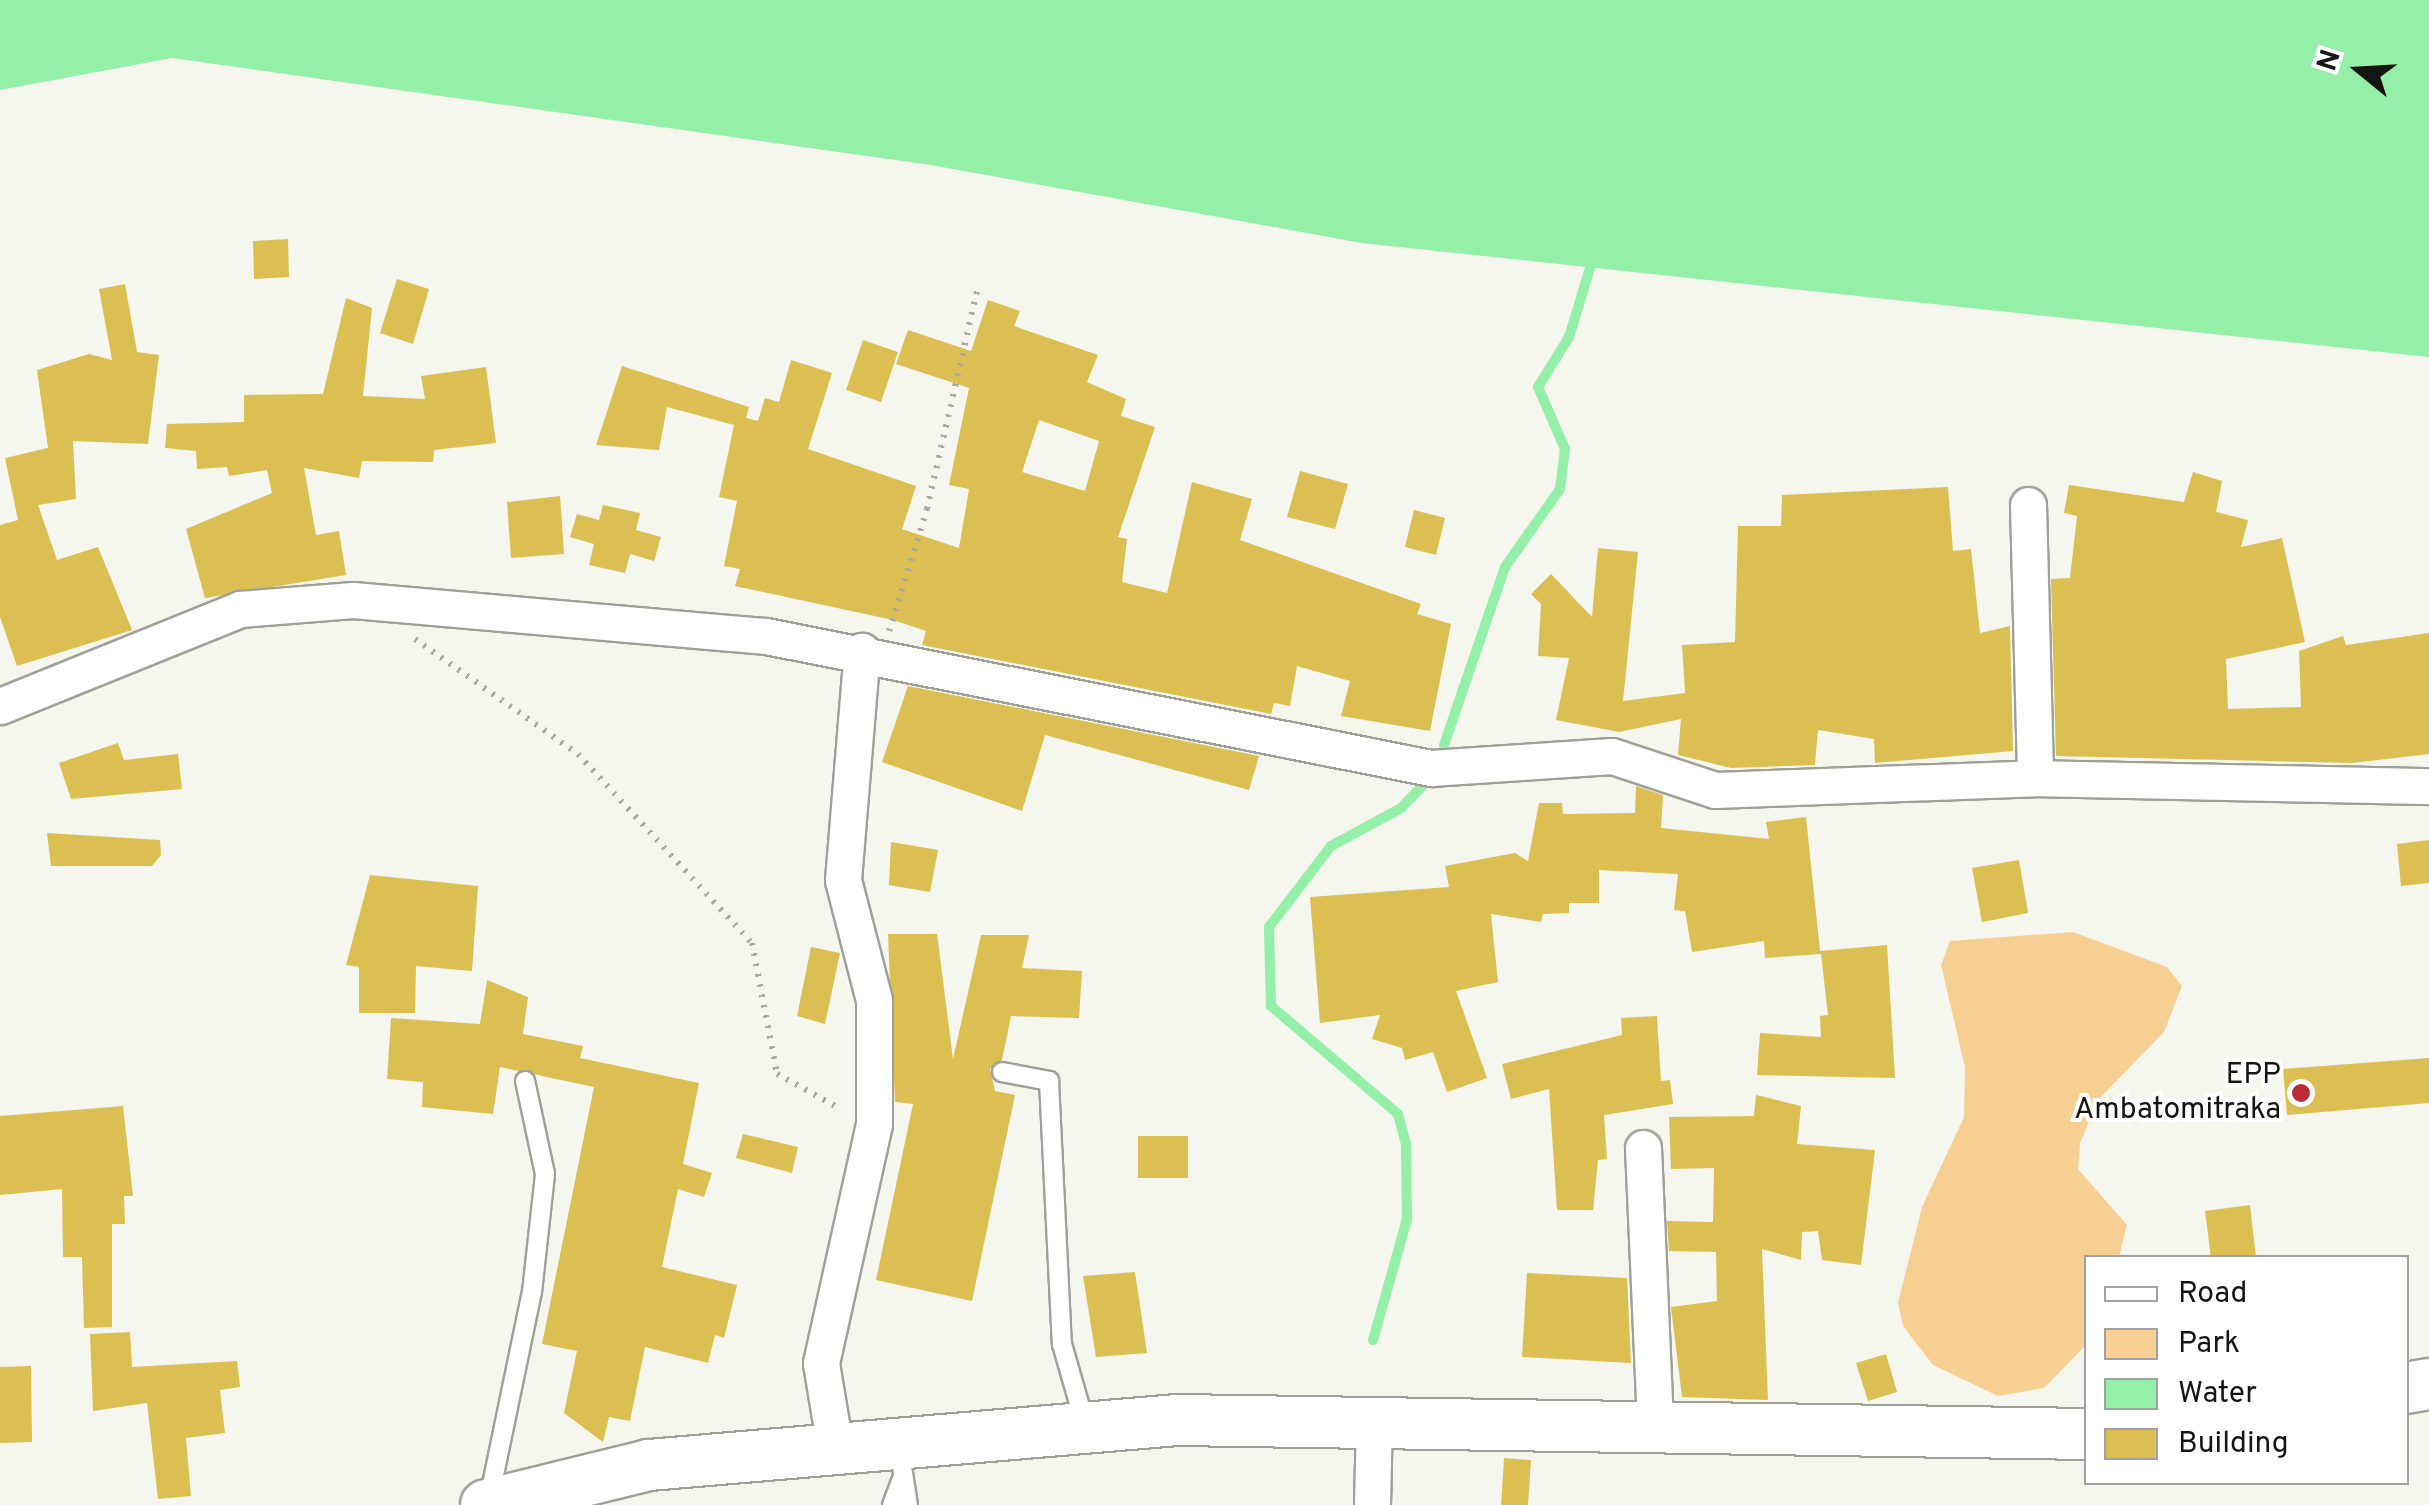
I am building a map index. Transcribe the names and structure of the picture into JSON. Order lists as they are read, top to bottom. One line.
{"places":["EPP Ambatomitraka"],"legend":["Road","Park","Water","Building"],"north":"left"}
